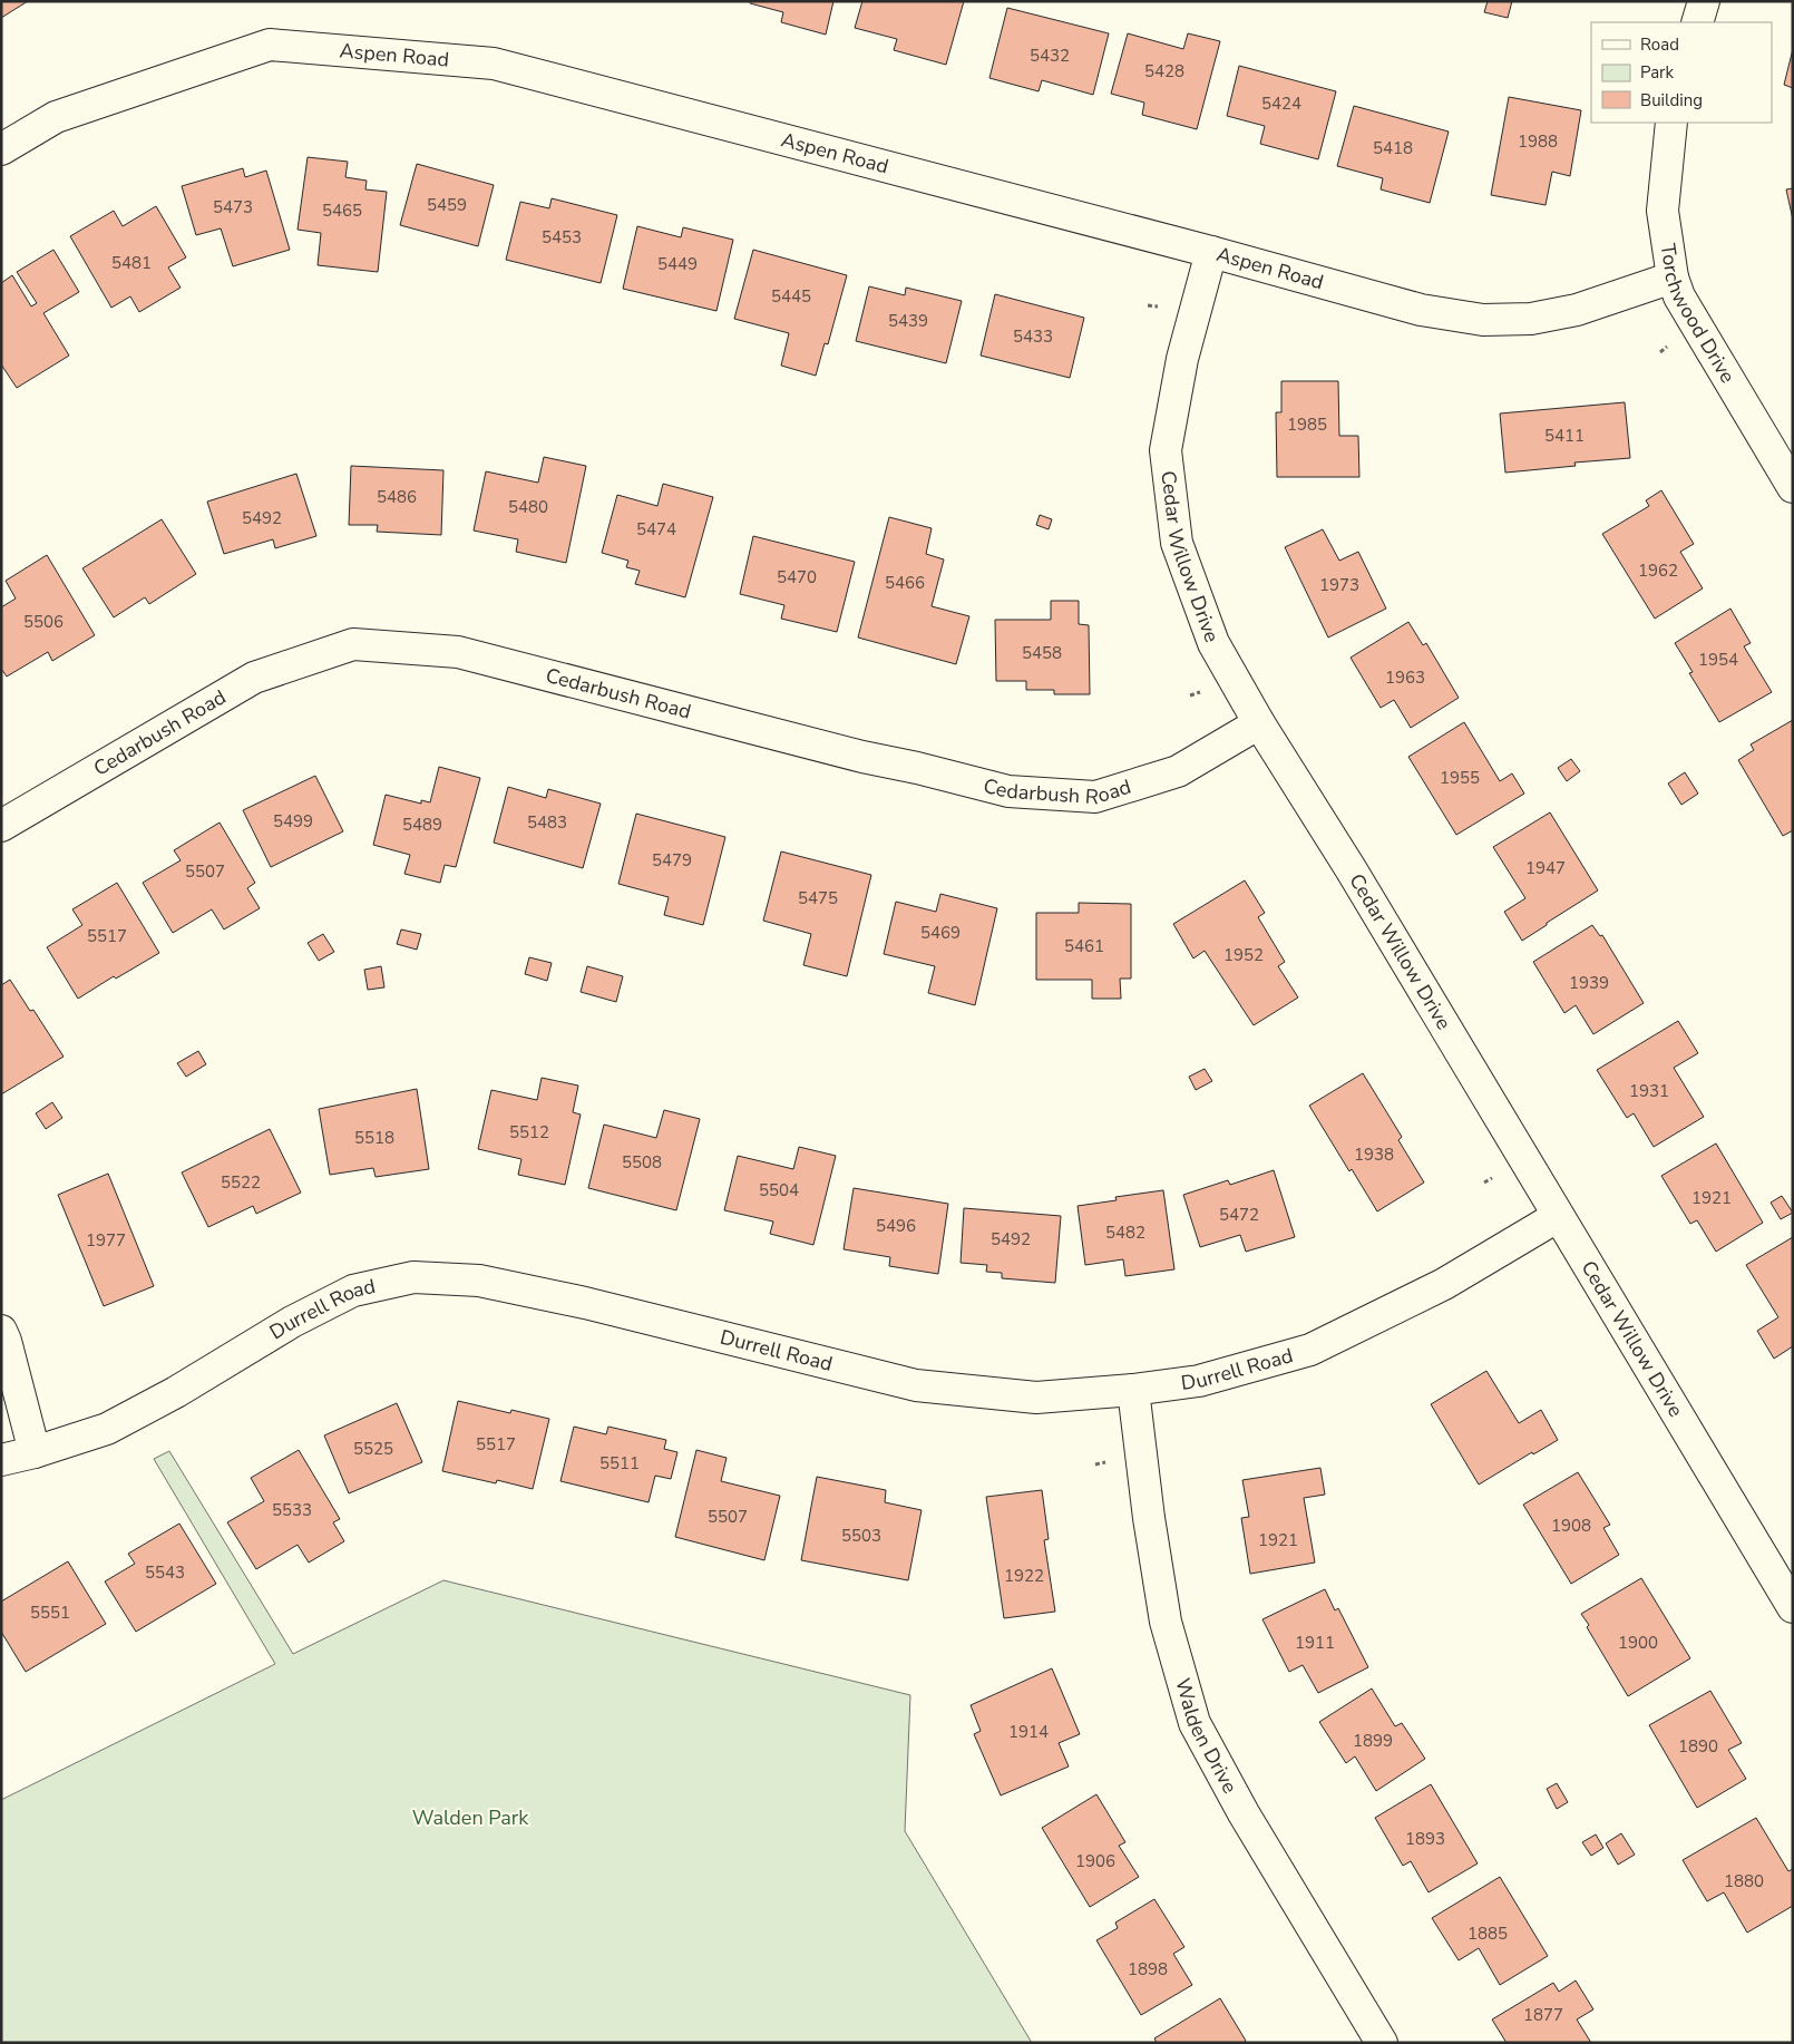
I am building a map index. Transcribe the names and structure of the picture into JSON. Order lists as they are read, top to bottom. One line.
{"streets":{"street":["Aspen Road","Torchwood Drive","Cedar Willow Drive","Cedarbush Road","Durrell Road","Walden Drive"]},"crossings":[["Aspen Road","Torchwood Drive"],["Aspen Road","Cedar Willow Drive"],["Cedar Willow Drive","Cedarbush Road"],["Cedar Willow Drive","Durrell Road"],["Durrell Road","Walden Drive"]],"parks":["Walden Park"],"house_numbers":["5432","5428","5424","1988","5418","5459","5473","5465","5453","5481","5449","5445","5439","5433","1985","5411","5486","5480","5492","5474","1962","5470","5466","1973","5506","5458","1954","1963","1955","5499","5483","5489","5479","1947","5507","5475","5469","5517","5461","1952","1939","1931","5512","5518","1938","5508","5522","5504","1921","5472","5496","5482","5492","1977","5517","5525","5511","5533","5507","1908","5503","1921","5543","1922","5551","1911","1900","1914","1899","1890","1893","1906","1880","1885","1898","1877"],"legend":["Road","Park","Building"]}
